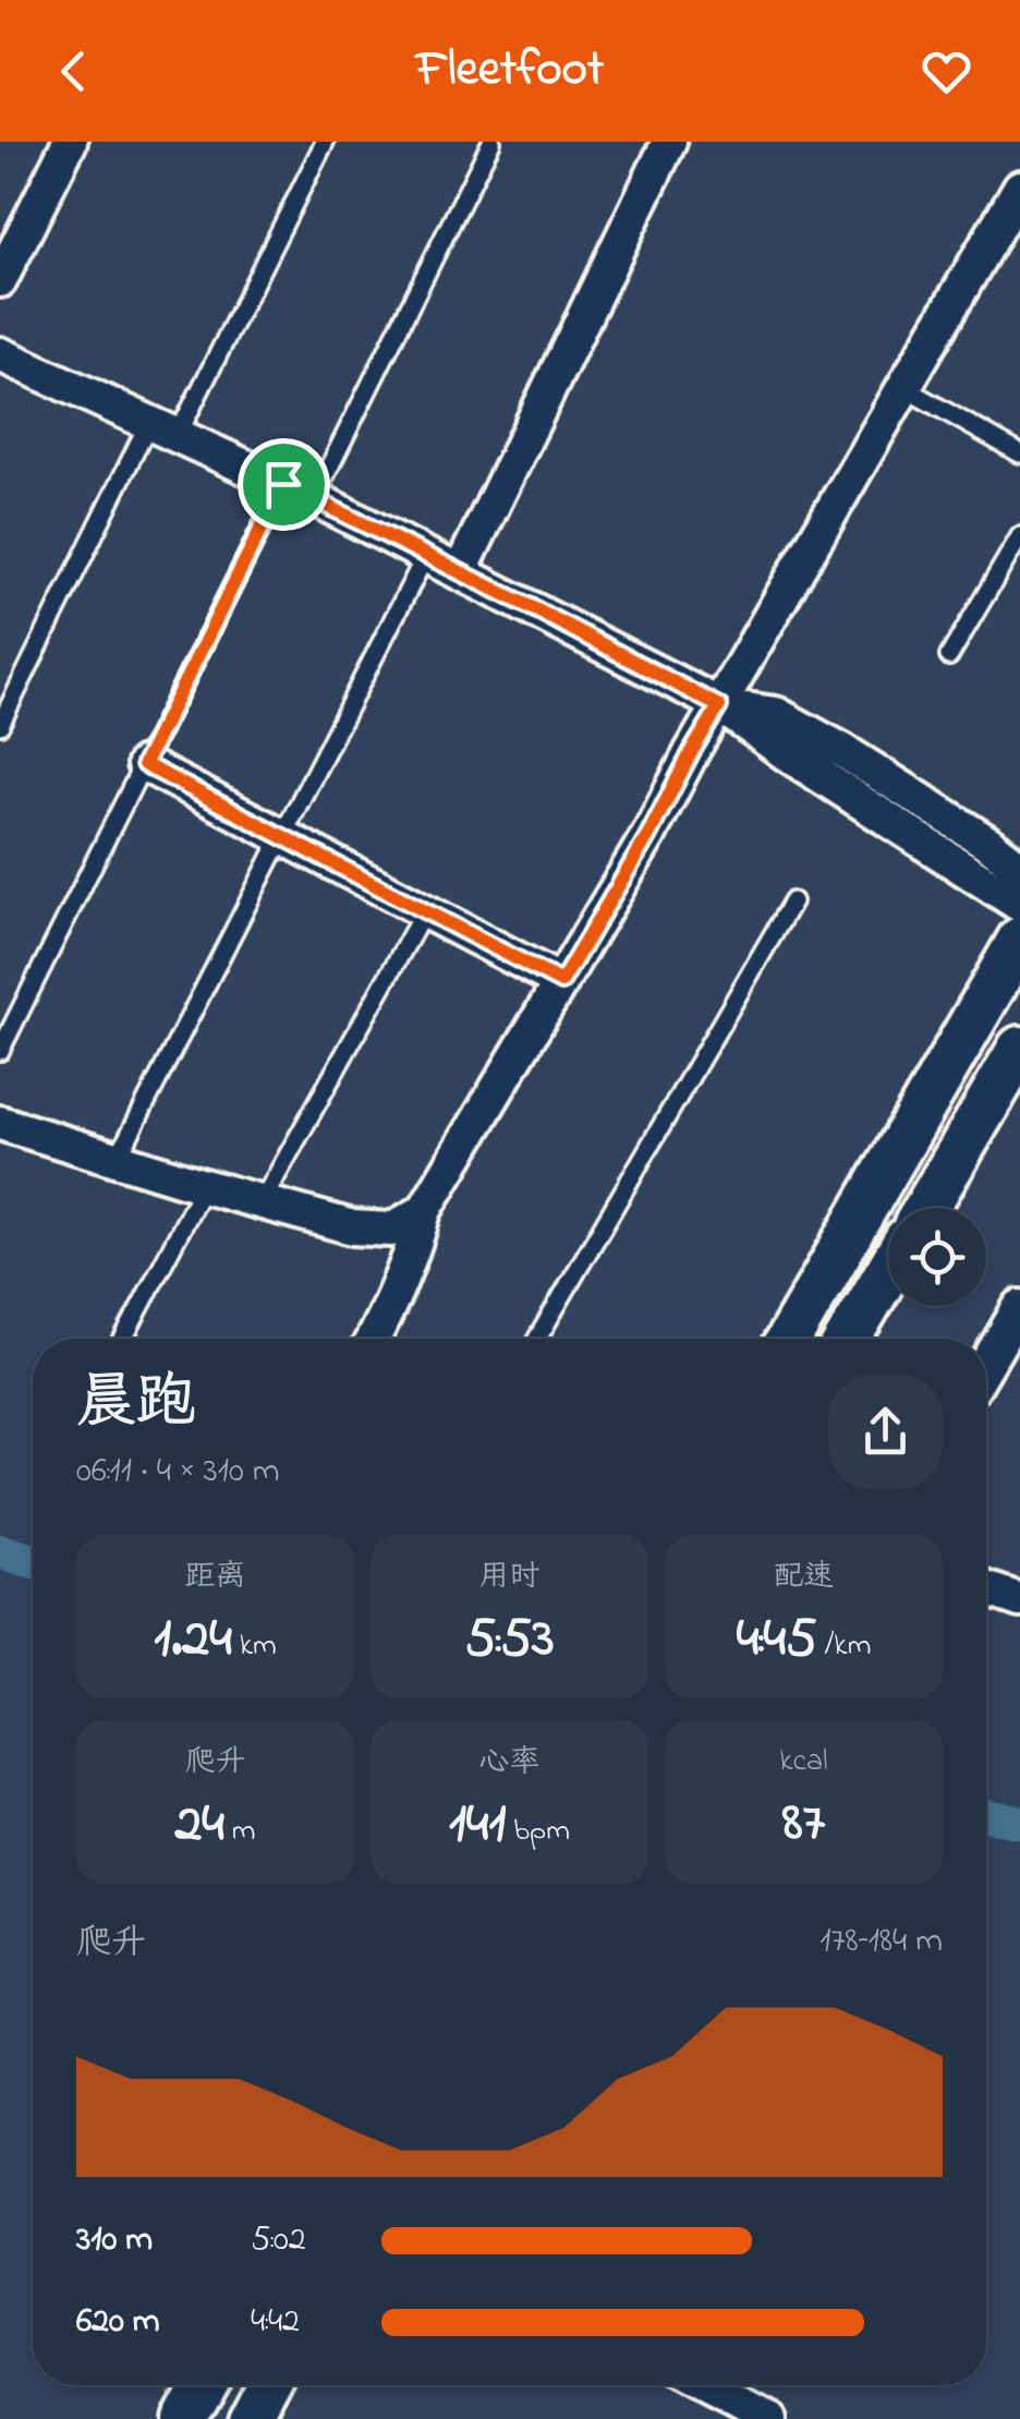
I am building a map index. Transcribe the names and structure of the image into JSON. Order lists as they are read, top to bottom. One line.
{"page":{"header":"Fleetfoot","heading":["晨跑","06:11 · 4 × 310 m"],"stats":[["距离","1.24 km"],["用时","5:53"],["配速","4:45 /km"],["爬升","24 m"],["心率","141 bpm"],["kcal","87"]],"chart":["爬升","178–184 m"],"list":[{"name":"310 m","note":"5:02"},{"name":"620 m","note":"4:42"}]}}
